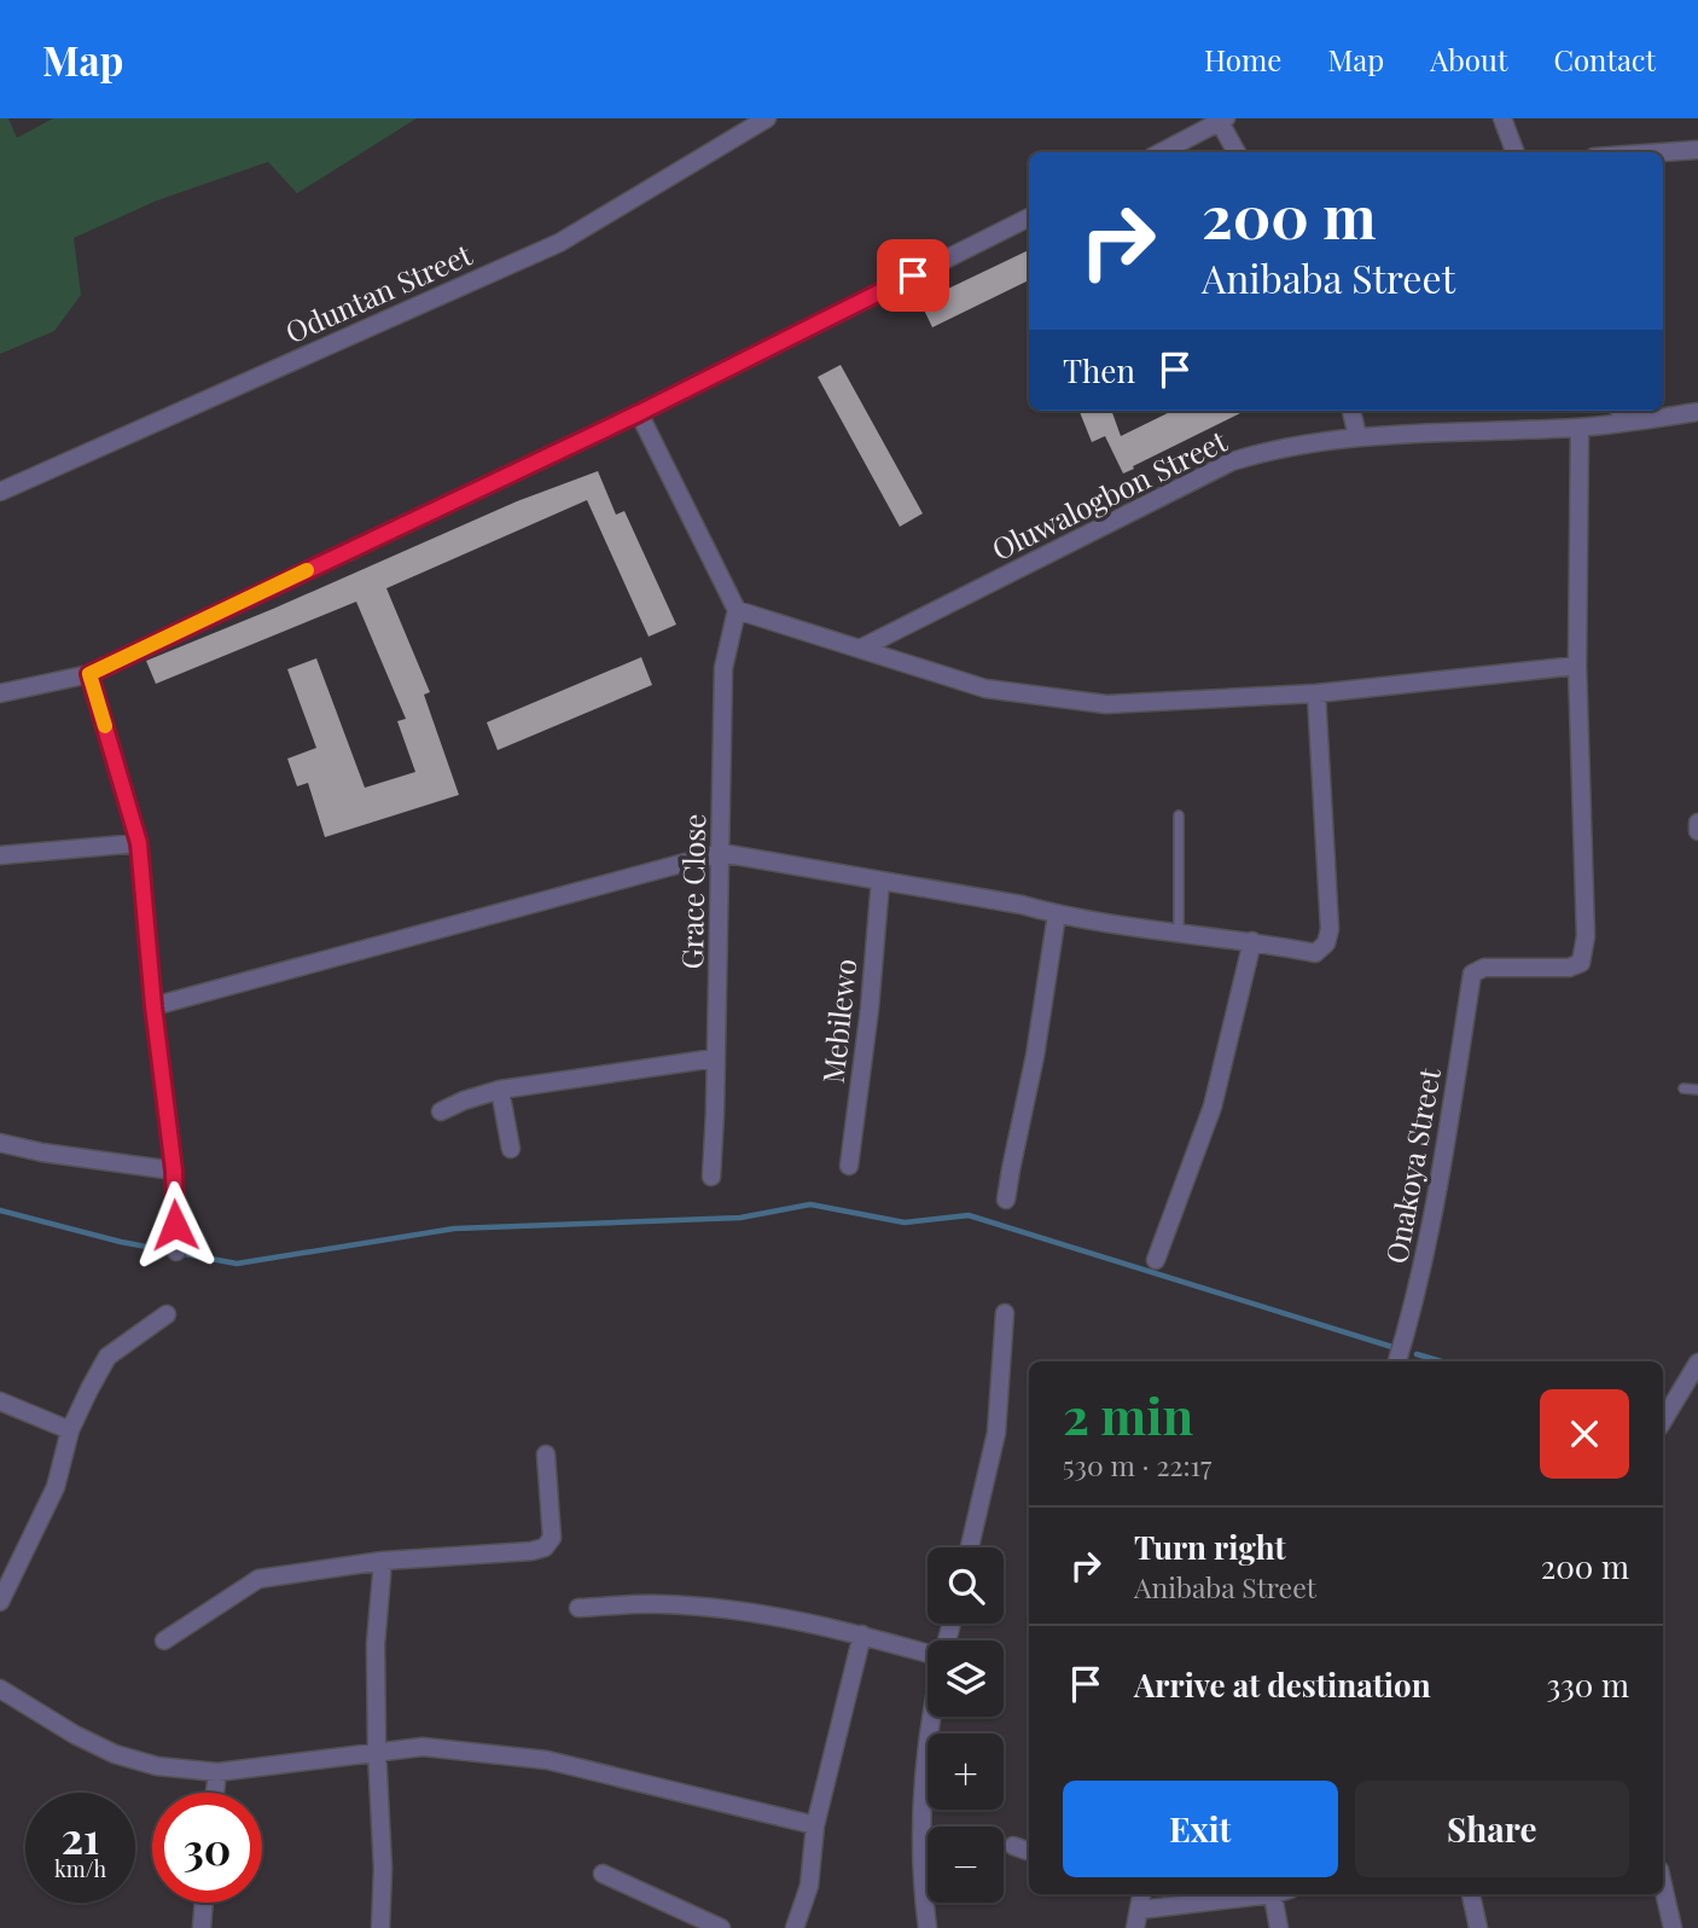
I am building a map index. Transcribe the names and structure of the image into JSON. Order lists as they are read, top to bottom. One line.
{"streets":{"street":["Oduntan Street","Oluwalogbon Street","Grace Close","Mebilewo","Onakoya Street"]},"page":{"header":"Map","nav":["Home","Map","About","Contact"],"turn":["200 m","Anibaba Street"],"then":"Then","heading":["2 min","530 m · 22:17"],"list":[{"name":"Turn right","note":"Anibaba Street","value":"200 m"},{"name":"Arrive at destination","value":"330 m"}],"map_buttons":["+","−"],"buttons":["Exit","Share"],"speed":"21 km/h","limit":"30"}}
